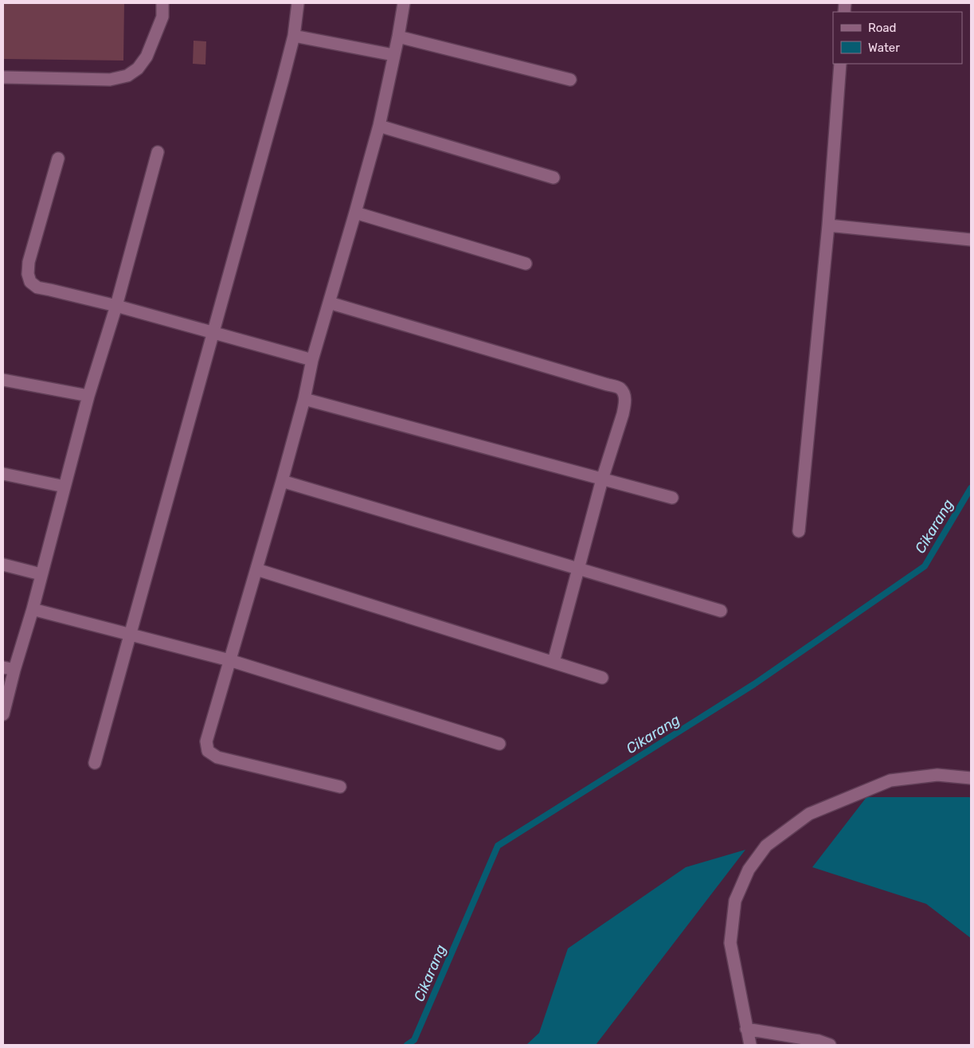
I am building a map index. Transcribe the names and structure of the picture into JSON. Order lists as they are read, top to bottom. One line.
{"water":["Cikarang"],"legend":["Road","Water"]}
